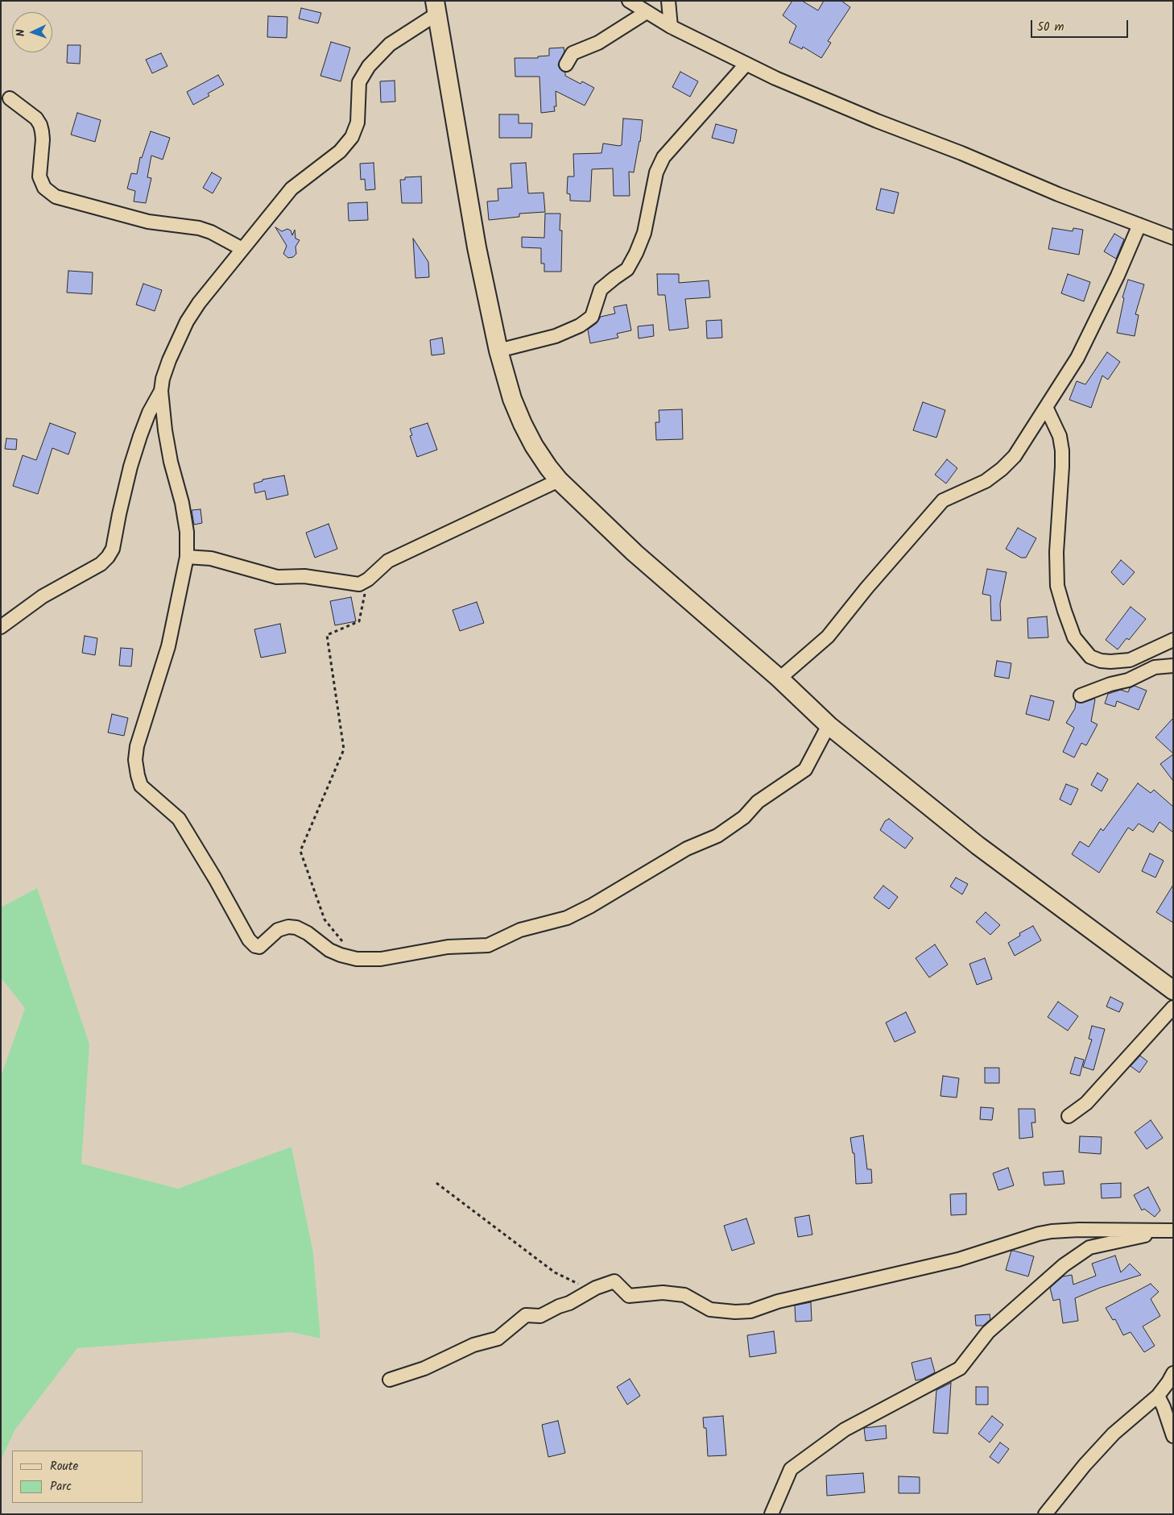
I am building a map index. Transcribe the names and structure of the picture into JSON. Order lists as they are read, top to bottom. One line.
{"legend":["Route","Parc"],"scale_bar":"50 m","north":"left"}
